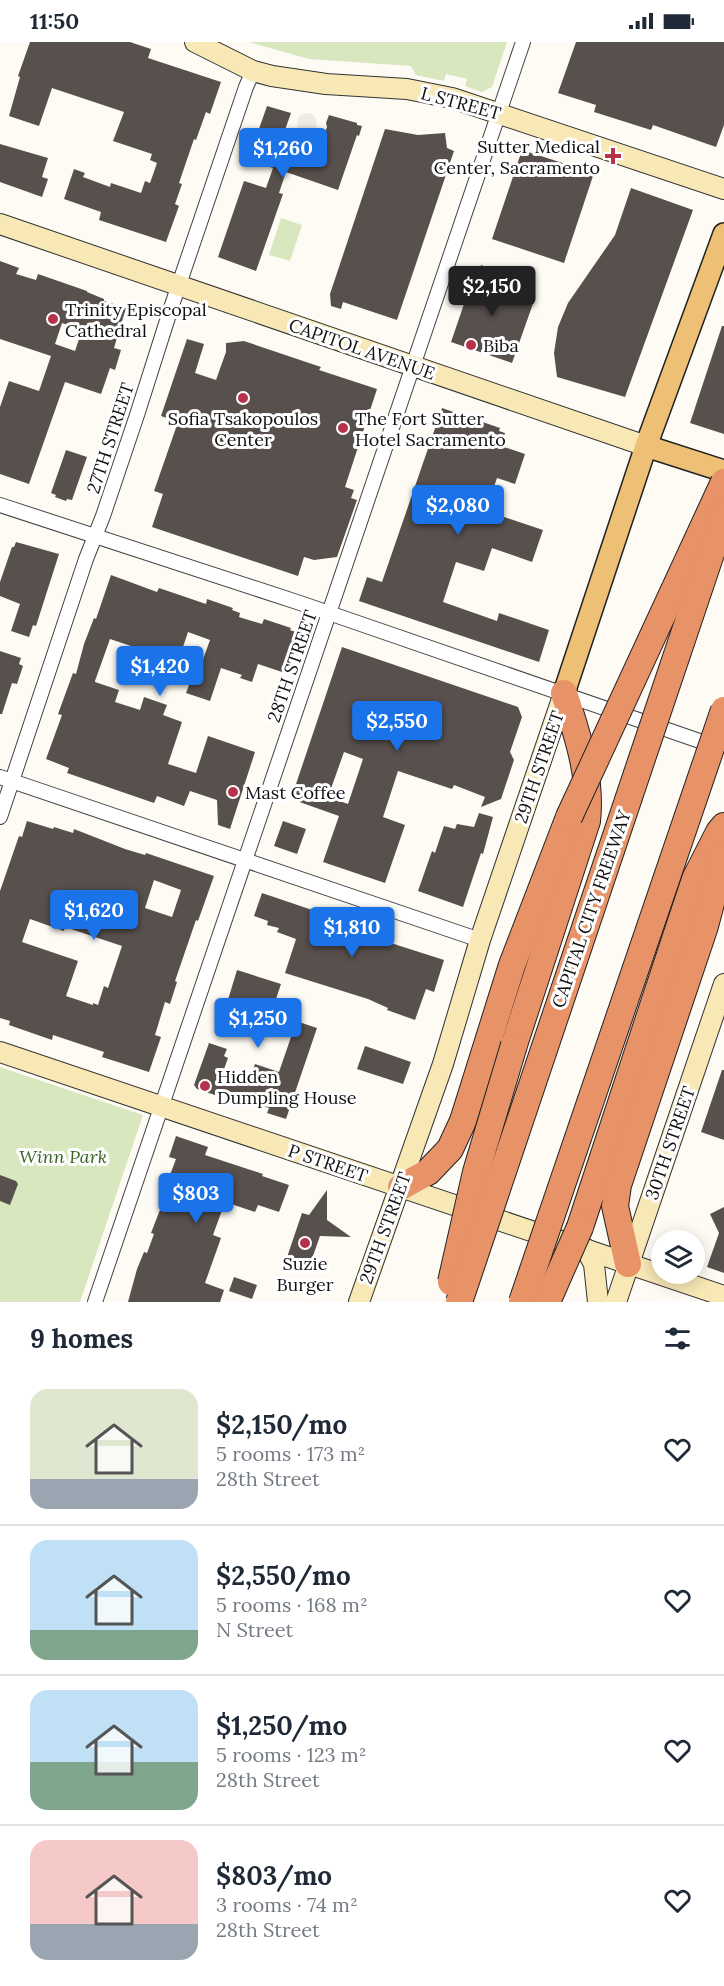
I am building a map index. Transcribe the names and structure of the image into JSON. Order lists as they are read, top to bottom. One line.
{"streets":{"highway":["CAPITAL CITY FREEWAY"],"main road":["L STREET","CAPITOL AVENUE","29TH STREET","30TH STREET","P STREET"],"street":["27TH STREET","28TH STREET"]},"crossings":[["L STREET","27TH STREET"],["L STREET","28TH STREET"],["CAPITOL AVENUE","27TH STREET"],["CAPITOL AVENUE","28TH STREET"],["CAPITOL AVENUE","29TH STREET"],["28TH STREET","P STREET"],["29TH STREET","P STREET"],["30TH STREET","P STREET"]],"parks":["Winn Park"],"places":{"health":["Sutter Medical Center, Sacramento"],"other":["Trinity Episcopal Cathedral","Biba","Sofia Tsakopoulos Center","The Fort Sutter Hotel Sacramento","Mast Coffee","Hidden Dumpling House","Suzie Burger"]},"page":{"status":"11:50","price":["$1,260","$2,150","$2,080","$1,420","$2,550","$1,620","$1,810","$1,250","$803"],"heading":"9 homes","list":[{"name":"$2,150/mo","note":"5 rooms · 173 m² · 28th Street"},{"name":"$2,550/mo","note":"5 rooms · 168 m² · N Street"},{"name":"$1,250/mo","note":"5 rooms · 123 m² · 28th Street"},{"name":"$803/mo","note":"3 rooms · 74 m² · 28th Street"}]}}
